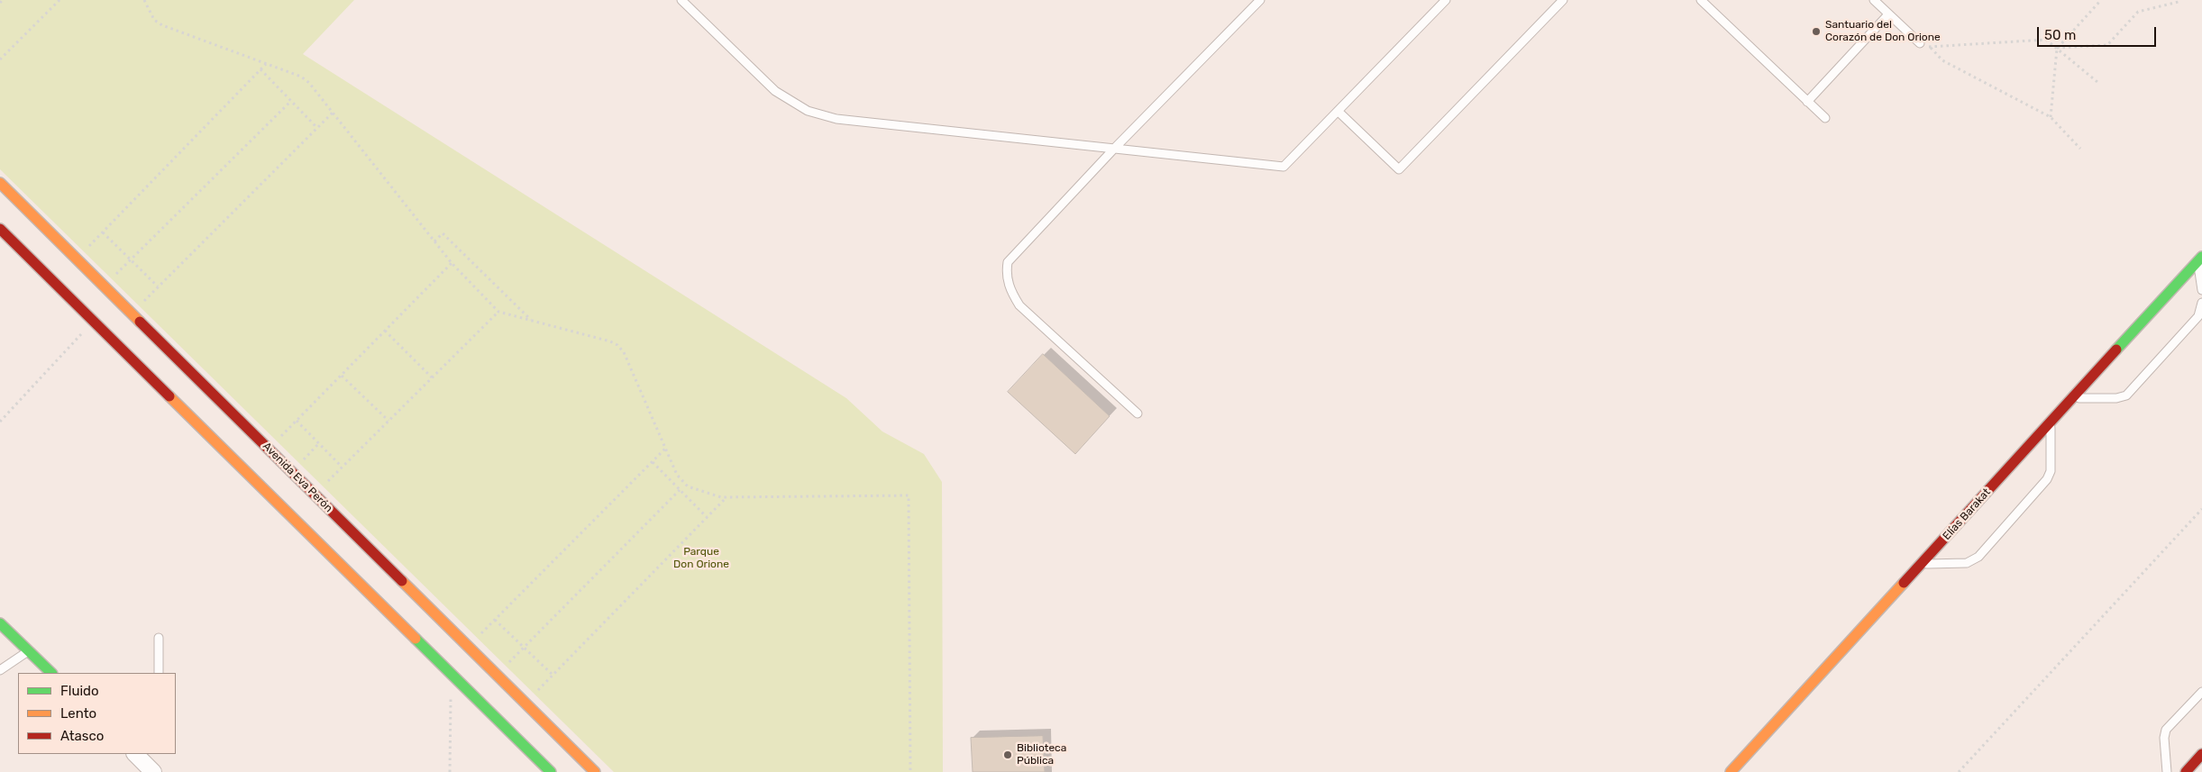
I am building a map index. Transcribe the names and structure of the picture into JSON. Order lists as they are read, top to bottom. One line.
{"streets":{"main road":["Avenida Eva Perón","Elías Barakat"]},"parks":["Parque Don Orione"],"places":["Santuario del Corazón de Don Orione","Biblioteca Pública"],"legend":["Fluido","Lento","Atasco"],"scale_bar":"50 m"}
